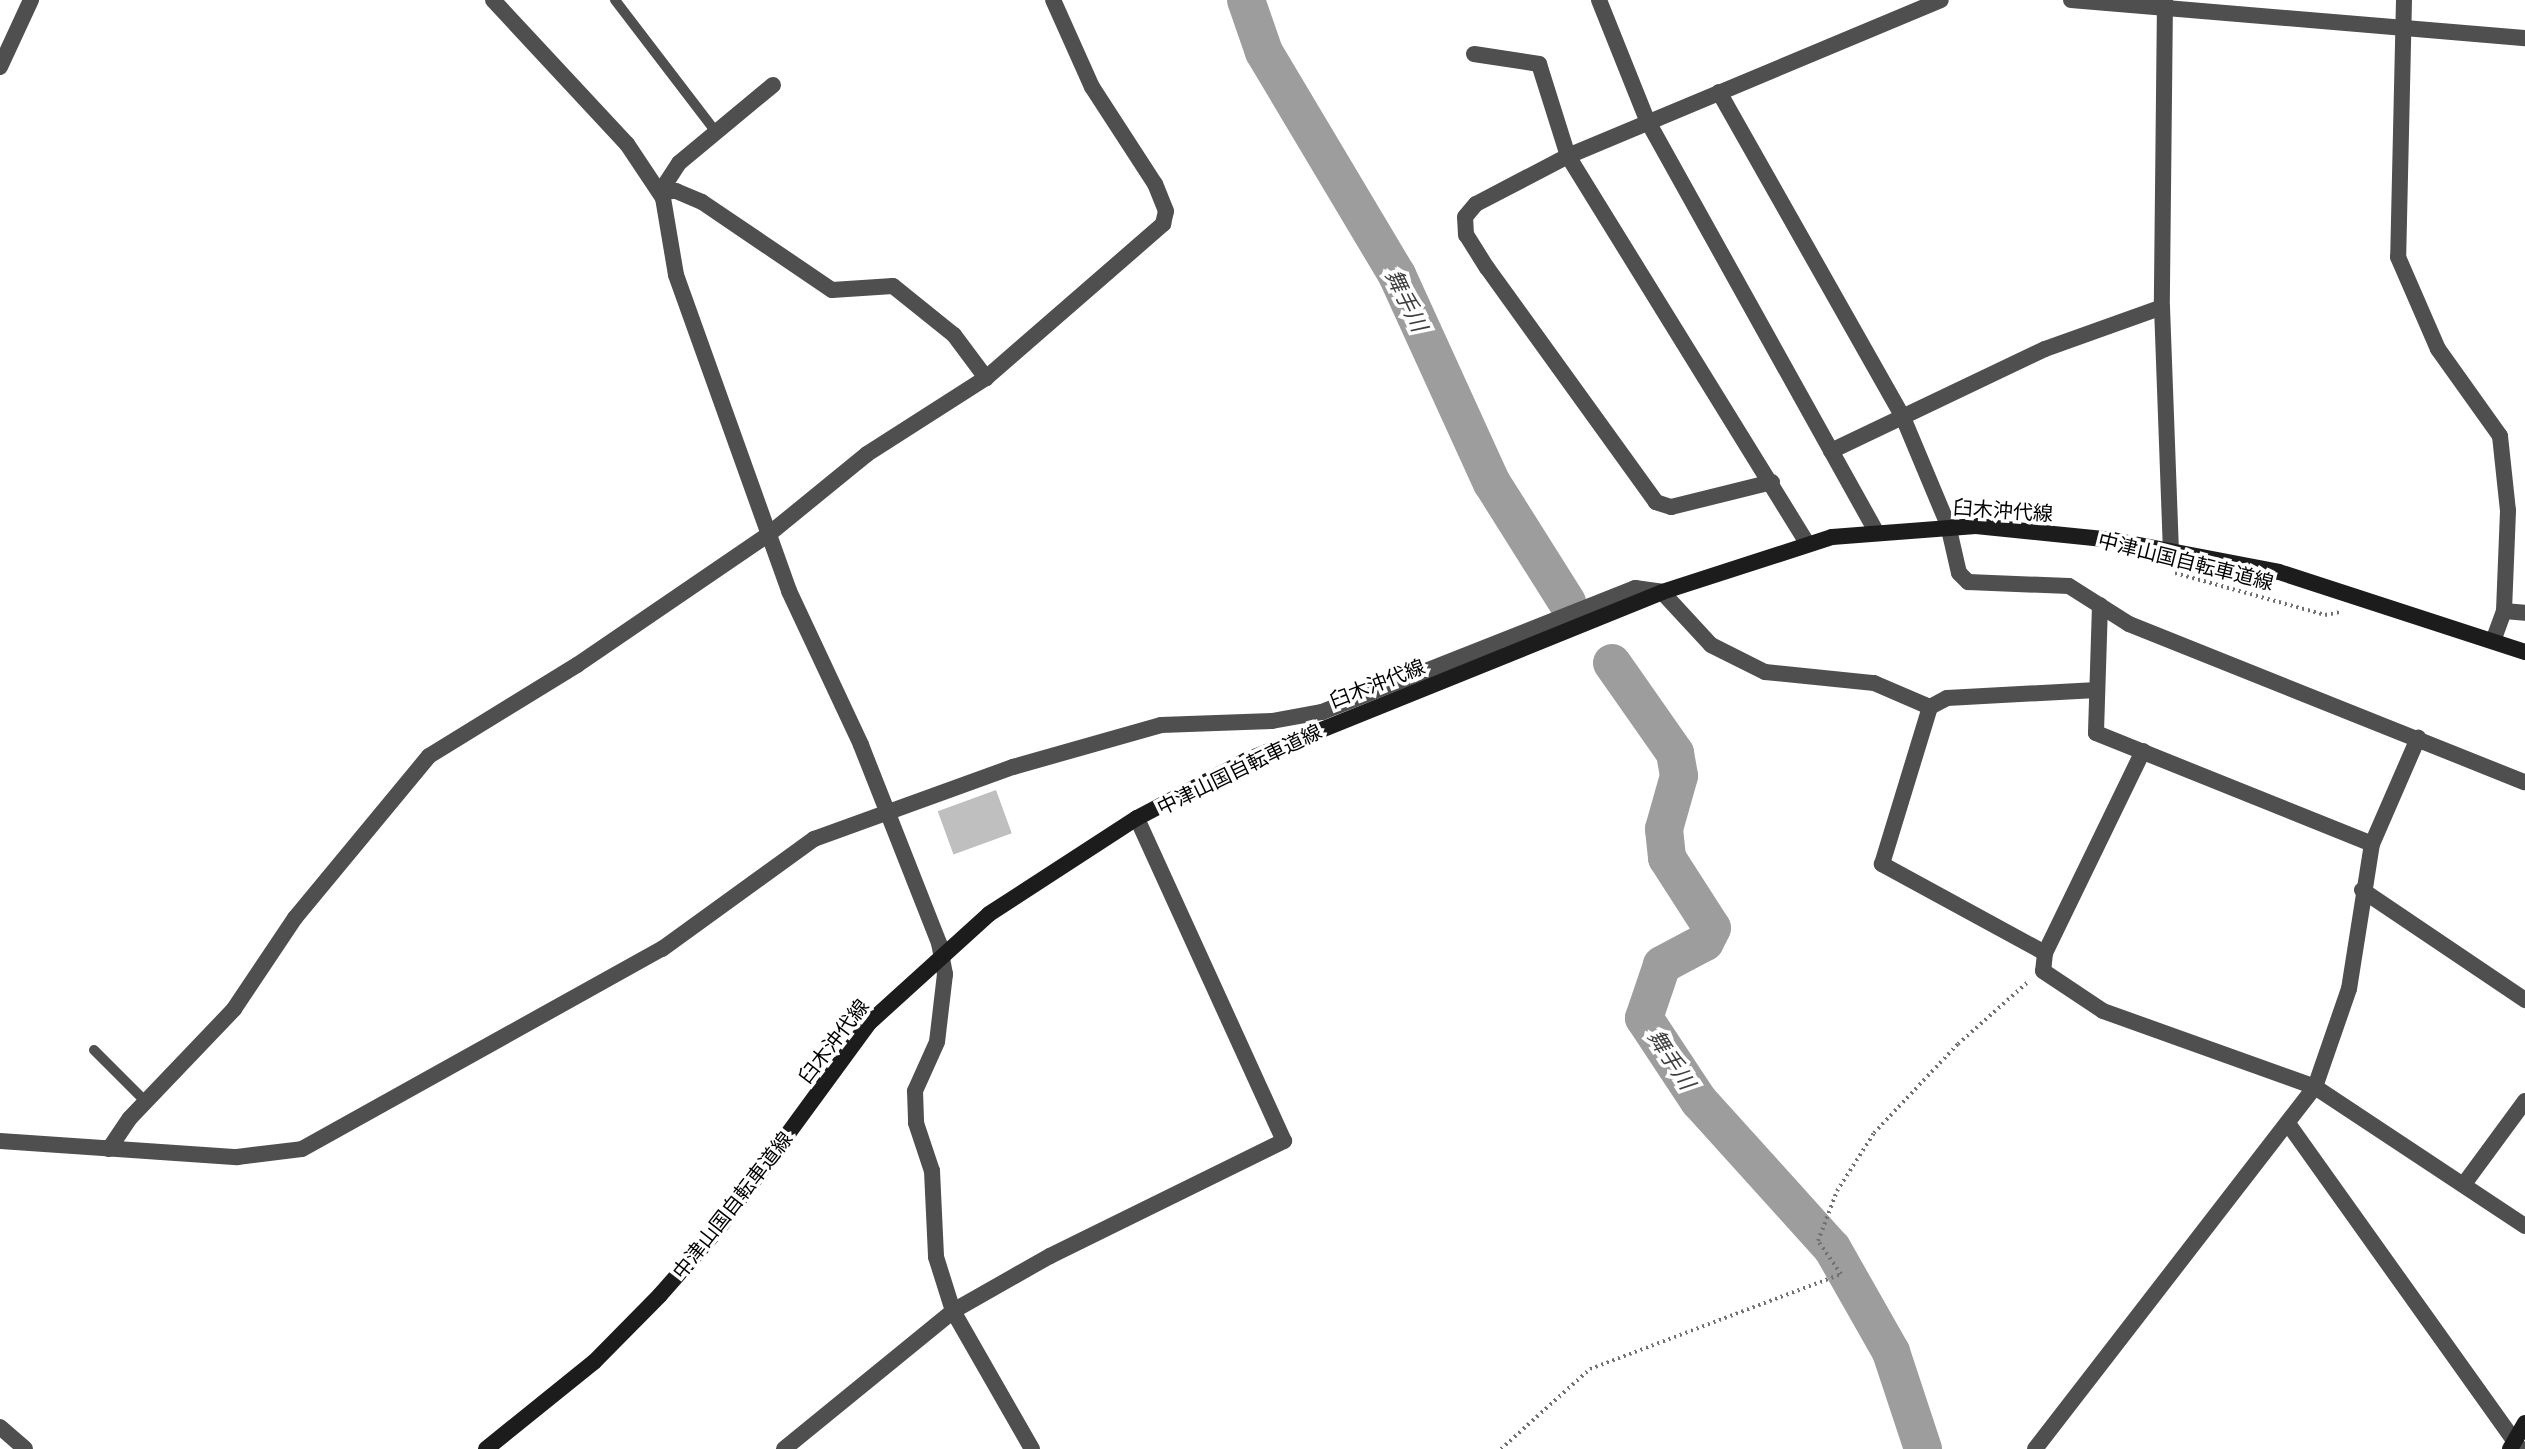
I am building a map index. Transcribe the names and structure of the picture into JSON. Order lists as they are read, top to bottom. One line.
{"streets":{"main road":["臼木沖代線"],"path":["中津山国自転車道線"]},"water":["舞手川"]}
